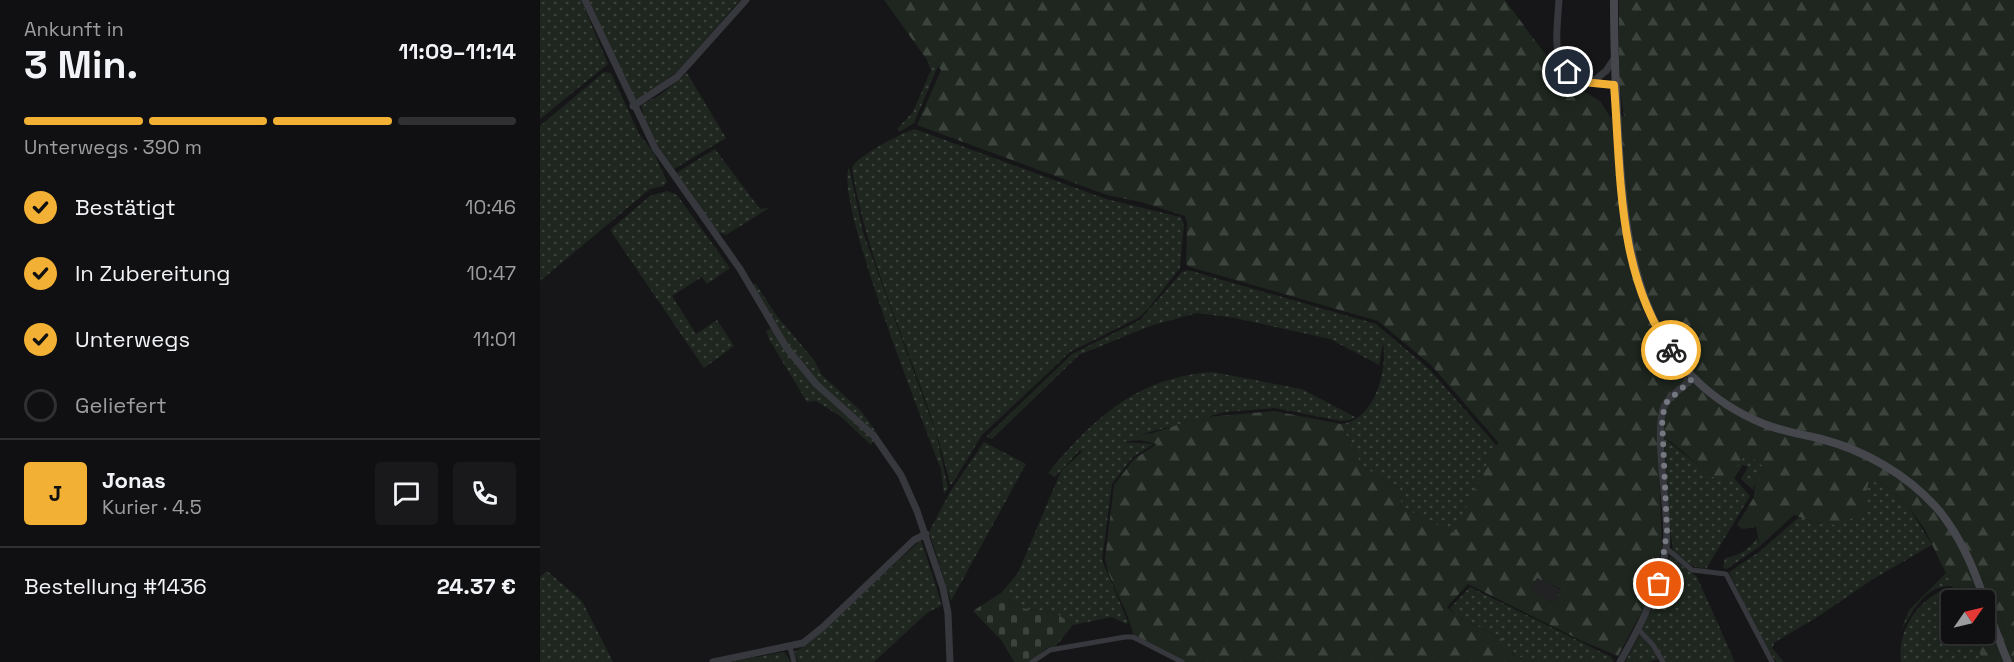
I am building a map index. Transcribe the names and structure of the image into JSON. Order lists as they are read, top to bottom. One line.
{"north":"top right","page":{"heading":["3 Min.","Ankunft in","11:09–11:14"],"panel":["Jonas","Kurier · 4.5","Bestellung #1436","24.37 €"],"bar":"Unterwegs · 390 m","list":[["Bestätigt","10:46"],["In Zubereitung","10:47"],["Unterwegs","11:01"],"Geliefert"],"round":"J"}}
